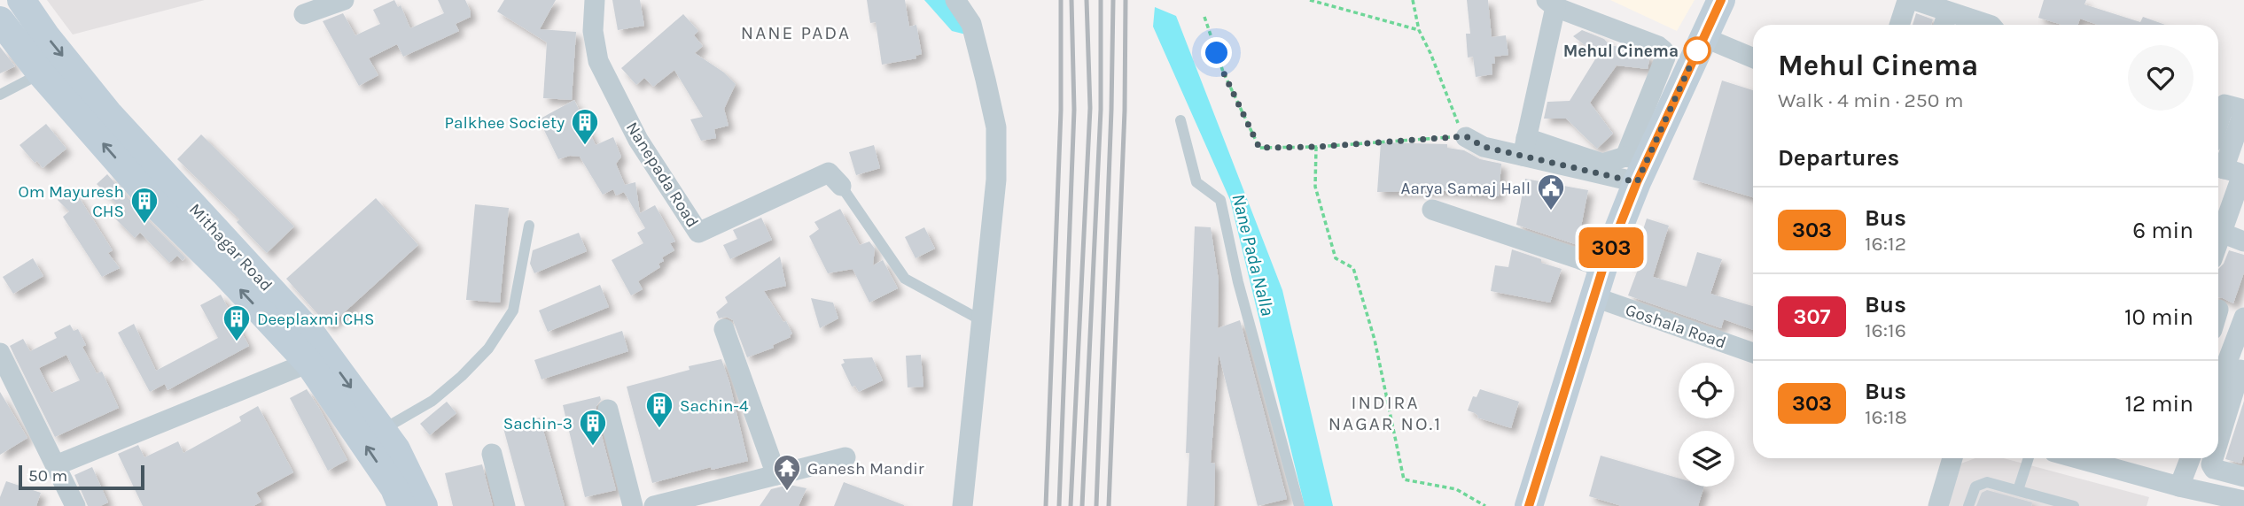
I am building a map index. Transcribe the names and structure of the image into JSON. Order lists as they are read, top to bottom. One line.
{"streets":{"street":["Nanepada Road","Mithagar Road","Goshala Road"]},"districts":["NANE PADA","INDIRA NAGAR NO.1"],"water":["Nane Pada Nalla"],"places":{"other":["Mehul Cinema"],"building":["Palkhee Society","Om Mayuresh CHS","Deeplaxmi CHS","Sachin-4","Sachin-3"],"public building":["Aarya Samaj Hall"],"temple":["Ganesh Mandir"]},"lines":["bus line 303"],"scale_bar":"50 m","page":{"on_map":"303","heading":[["Mehul Cinema","Walk · 4 min · 250 m"],"Departures"],"list":[{"mark":"303","name":"Bus","note":"16:12","value":"6 min"},{"mark":"307","name":"Bus","note":"16:16","value":"10 min"},{"mark":"303","name":"Bus","note":"16:18","value":"12 min"}],"scale":"50 m"}}
